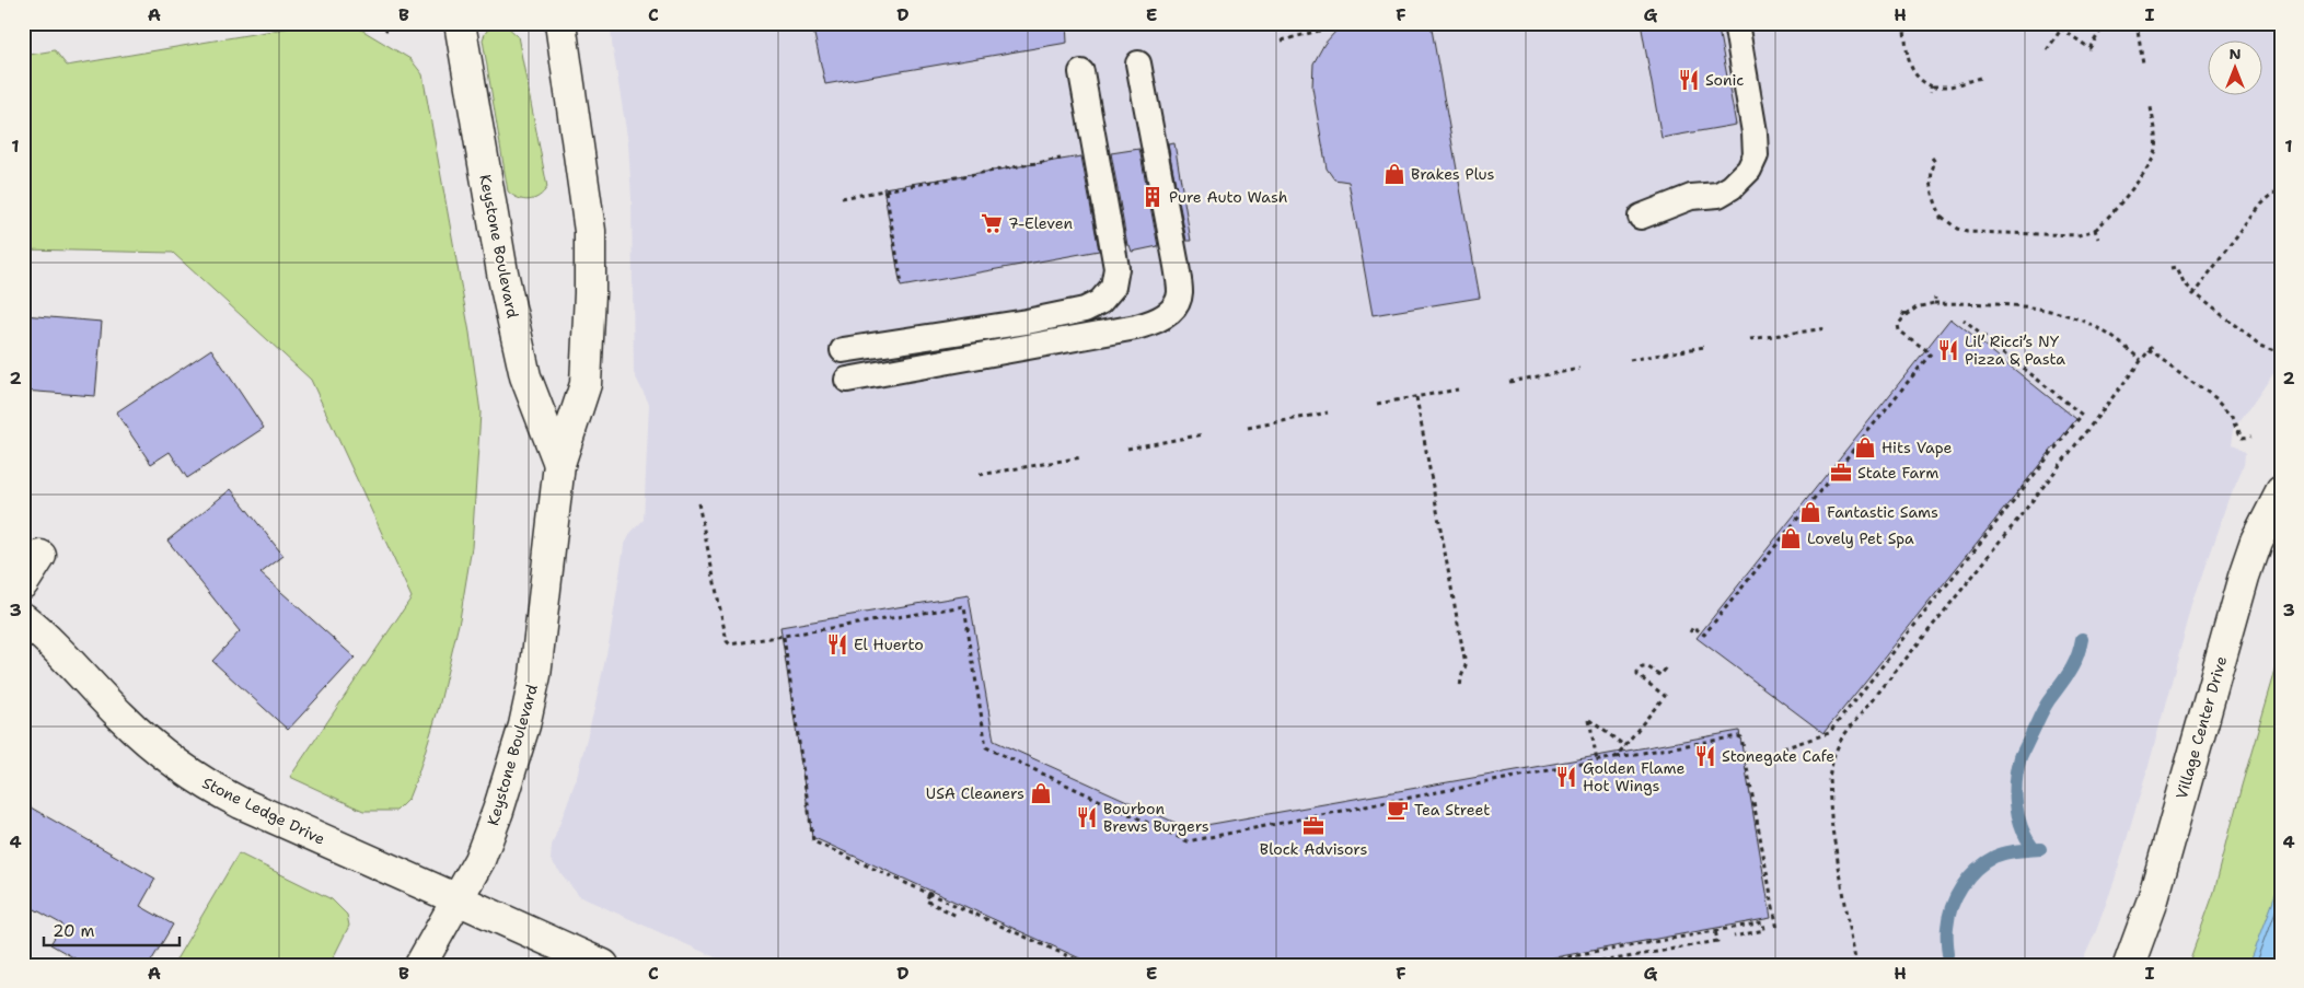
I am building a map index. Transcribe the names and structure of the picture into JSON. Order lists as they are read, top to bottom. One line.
{"streets":{"street":["Keystone Boulevard","Village Center Drive","Stone Ledge Drive"]},"crossings":[["Keystone Boulevard","Stone Ledge Drive"]],"places":{"restaurant":["Sonic","Lil’ Ricci’s NY Pizza & Pasta","El Huerto","Stonegate Cafe","Golden Flame Hot Wings","Bourbon Brews Burgers"],"shop":["Brakes Plus","Hits Vape","Fantastic Sams","Lovely Pet Spa","USA Cleaners"],"building":["Pure Auto Wash"],"supermarket":["7-Eleven"],"office":["State Farm","Block Advisors"],"cafe":["Tea Street"]},"scale_bar":"20 m","north":"top","grid":{"columns":["A","B","C","D","E","F","G","H","I"],"rows":["1","2","3","4"]}}
